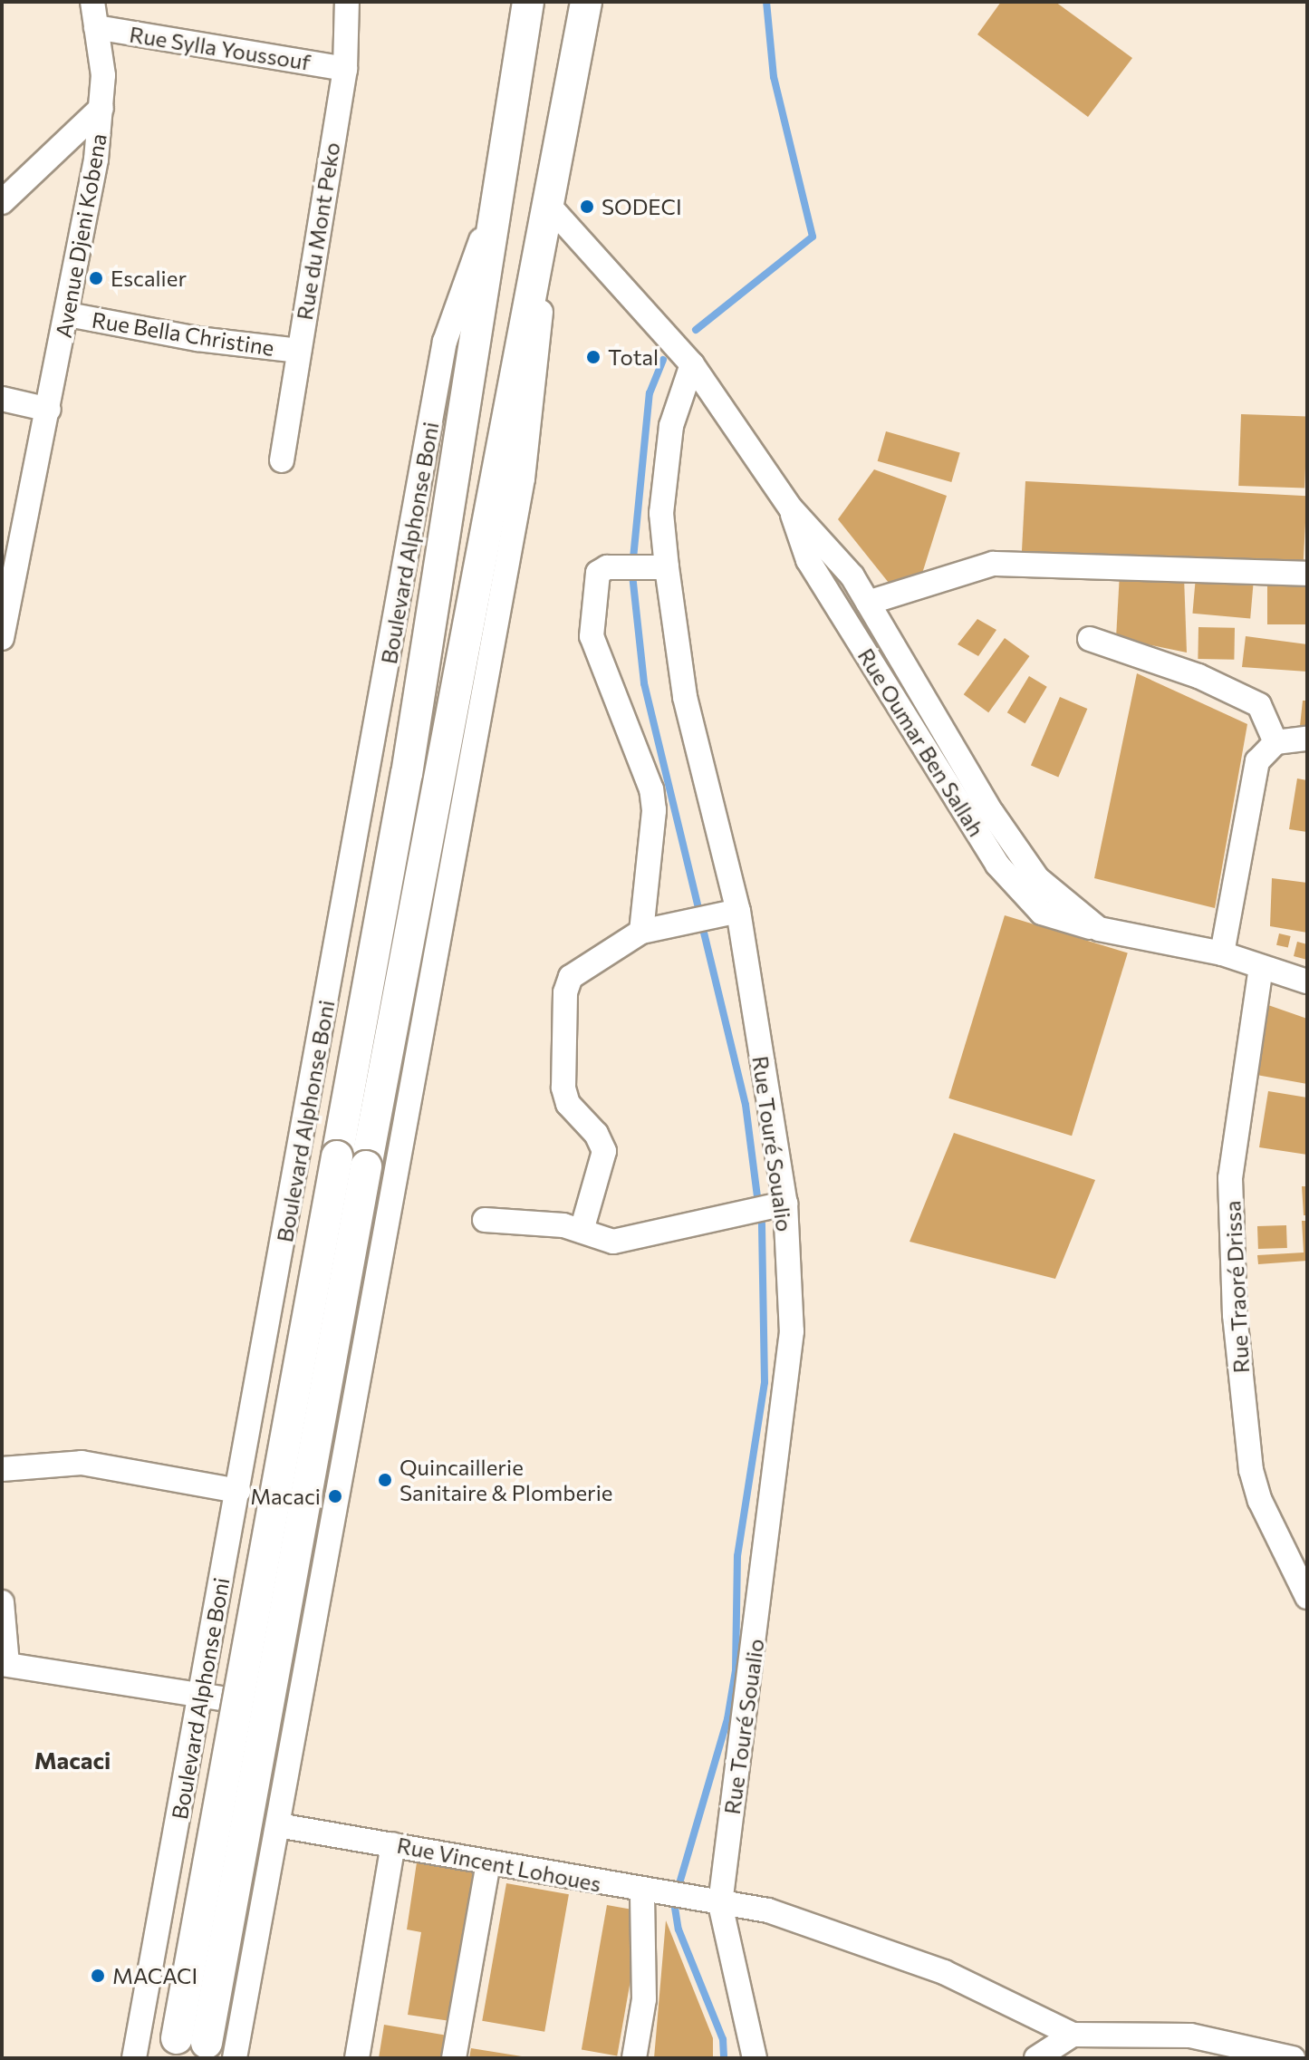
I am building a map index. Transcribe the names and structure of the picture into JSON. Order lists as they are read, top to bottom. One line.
{"streets":{"main road":["Boulevard Alphonse Boni"],"street":["Rue Sylla Youssouf","Rue du Mont Peko","Avenue Djeni Kobena","Rue Bella Christine","Rue Oumar Ben Sallah","Rue Touré Soualio","Rue Traoré Drissa","Rue Vincent Lohoues"]},"crossings":[["Rue Sylla Youssouf","Rue du Mont Peko"],["Rue Sylla Youssouf","Avenue Djeni Kobena"],["Rue du Mont Peko","Rue Bella Christine"],["Avenue Djeni Kobena","Rue Bella Christine"],["Boulevard Alphonse Boni","Rue Oumar Ben Sallah"],["Boulevard Alphonse Boni","Rue Vincent Lohoues"],["Rue Oumar Ben Sallah","Rue Touré Soualio"],["Rue Oumar Ben Sallah","Rue Traoré Drissa"],["Rue Touré Soualio","Rue Vincent Lohoues"]],"districts":["Macaci"],"places":["SODECI","Escalier","Total","Quincaillerie Sanitaire & Plomberie","Macaci","MACACI"]}
